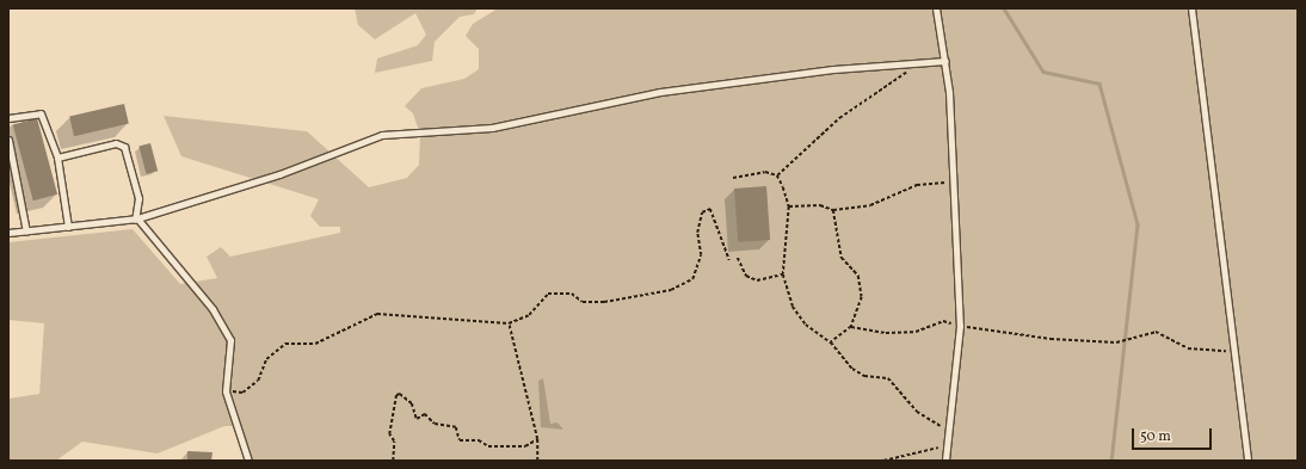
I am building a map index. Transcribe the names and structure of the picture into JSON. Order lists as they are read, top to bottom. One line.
{"scale_bar":"50 m"}
